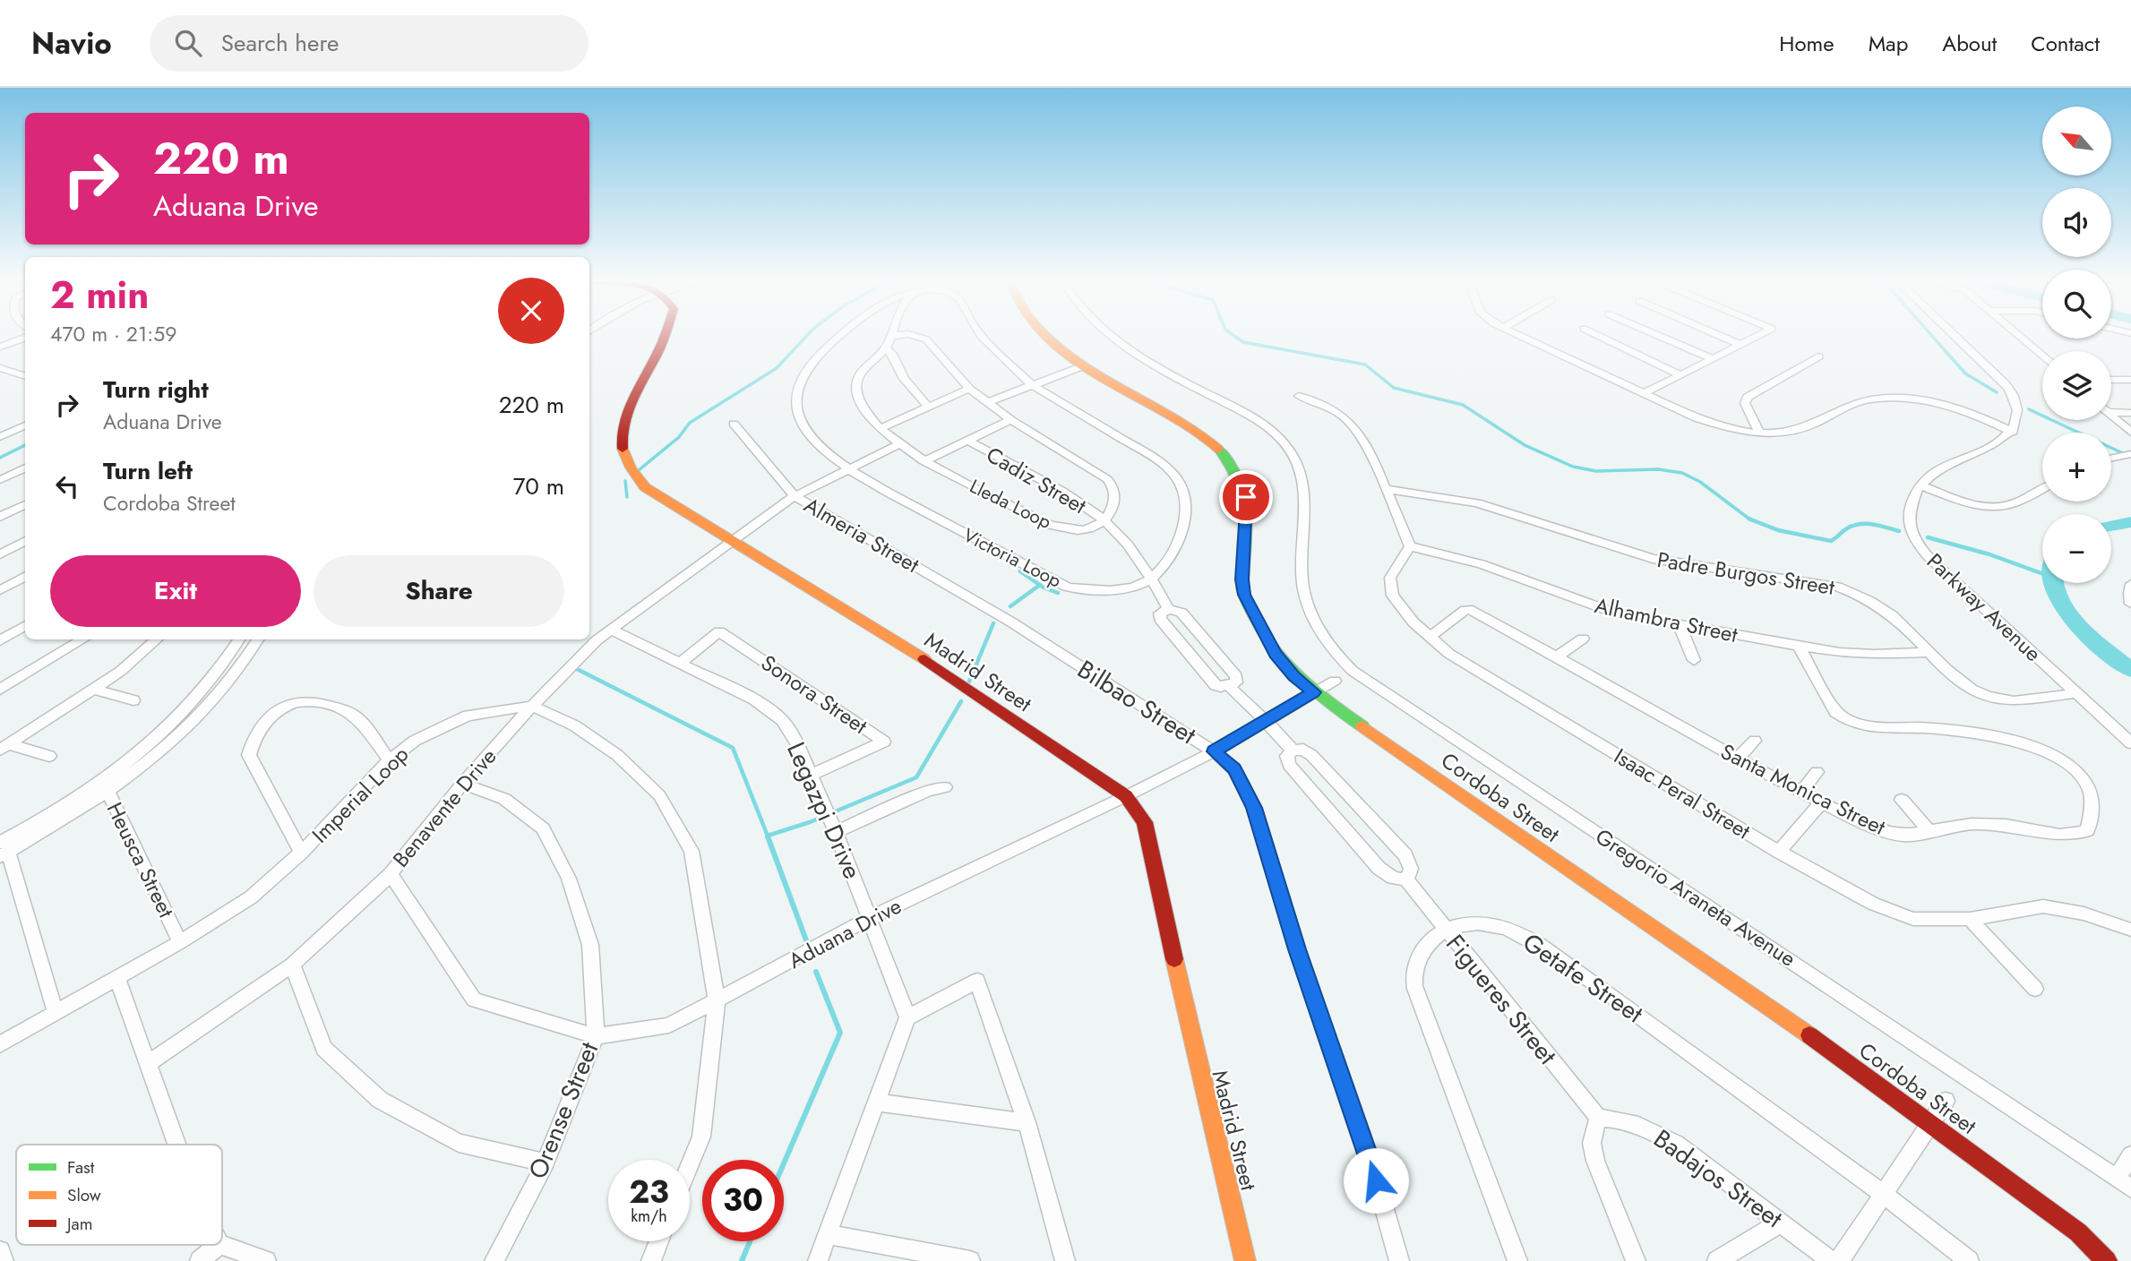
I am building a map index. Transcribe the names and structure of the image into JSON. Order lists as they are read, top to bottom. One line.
{"streets":{"street":["Cadiz Street","Lleda Loop","Almeria Street","Victoria Loop","Padre Burgos Street","Parkway Avenue","Alhambra Street","Madrid Street","Sonora Street","Bilbao Street","Santa Monica Street","Isaac Peral Street","Imperial Loop","Cordoba Street","Benavente Drive","Legazpi Drive","Heusca Street","Gregorio Araneta Avenue","Aduana Drive","Getafe Street","Figueres Street","Orense Street","Badajos Street"]},"crossings":[["Cadiz Street","Lleda Loop"],["Cadiz Street","Victoria Loop"],["Cadiz Street","Figueres Street"],["Lleda Loop","Benavente Drive"],["Almeria Street","Bilbao Street"],["Almeria Street","Benavente Drive"],["Victoria Loop","Benavente Drive"],["Padre Burgos Street","Parkway Avenue"],["Padre Burgos Street","Alhambra Street"],["Alhambra Street","Santa Monica Street"],["Alhambra Street","Isaac Peral Street"],["Madrid Street","Benavente Drive"],["Madrid Street","Aduana Drive"],["Sonora Street","Legazpi Drive"],["Bilbao Street","Aduana Drive"],["Santa Monica Street","Isaac Peral Street"],["Imperial Loop","Benavente Drive"],["Imperial Loop","Heusca Street"],["Cordoba Street","Aduana Drive"],["Benavente Drive","Legazpi Drive"],["Benavente Drive","Aduana Drive"],["Benavente Drive","Orense Street"],["Legazpi Drive","Aduana Drive"],["Aduana Drive","Figueres Street"],["Aduana Drive","Orense Street"],["Getafe Street","Figueres Street"],["Figueres Street","Badajos Street"]],"legend":["Fast","Slow","Jam"],"north":"top left","page":{"header":"Navio","search":"Search here","nav":["Home","Map","About","Contact"],"map_buttons":["+","−"],"turn":["220 m","Aduana Drive"],"heading":["2 min","470 m · 21:59"],"list":[{"name":"Turn right","note":"Aduana Drive","value":"220 m"},{"name":"Turn left","note":"Cordoba Street","value":"70 m"}],"buttons":["Exit","Share"],"speed":"23 km/h","limit":"30"}}
